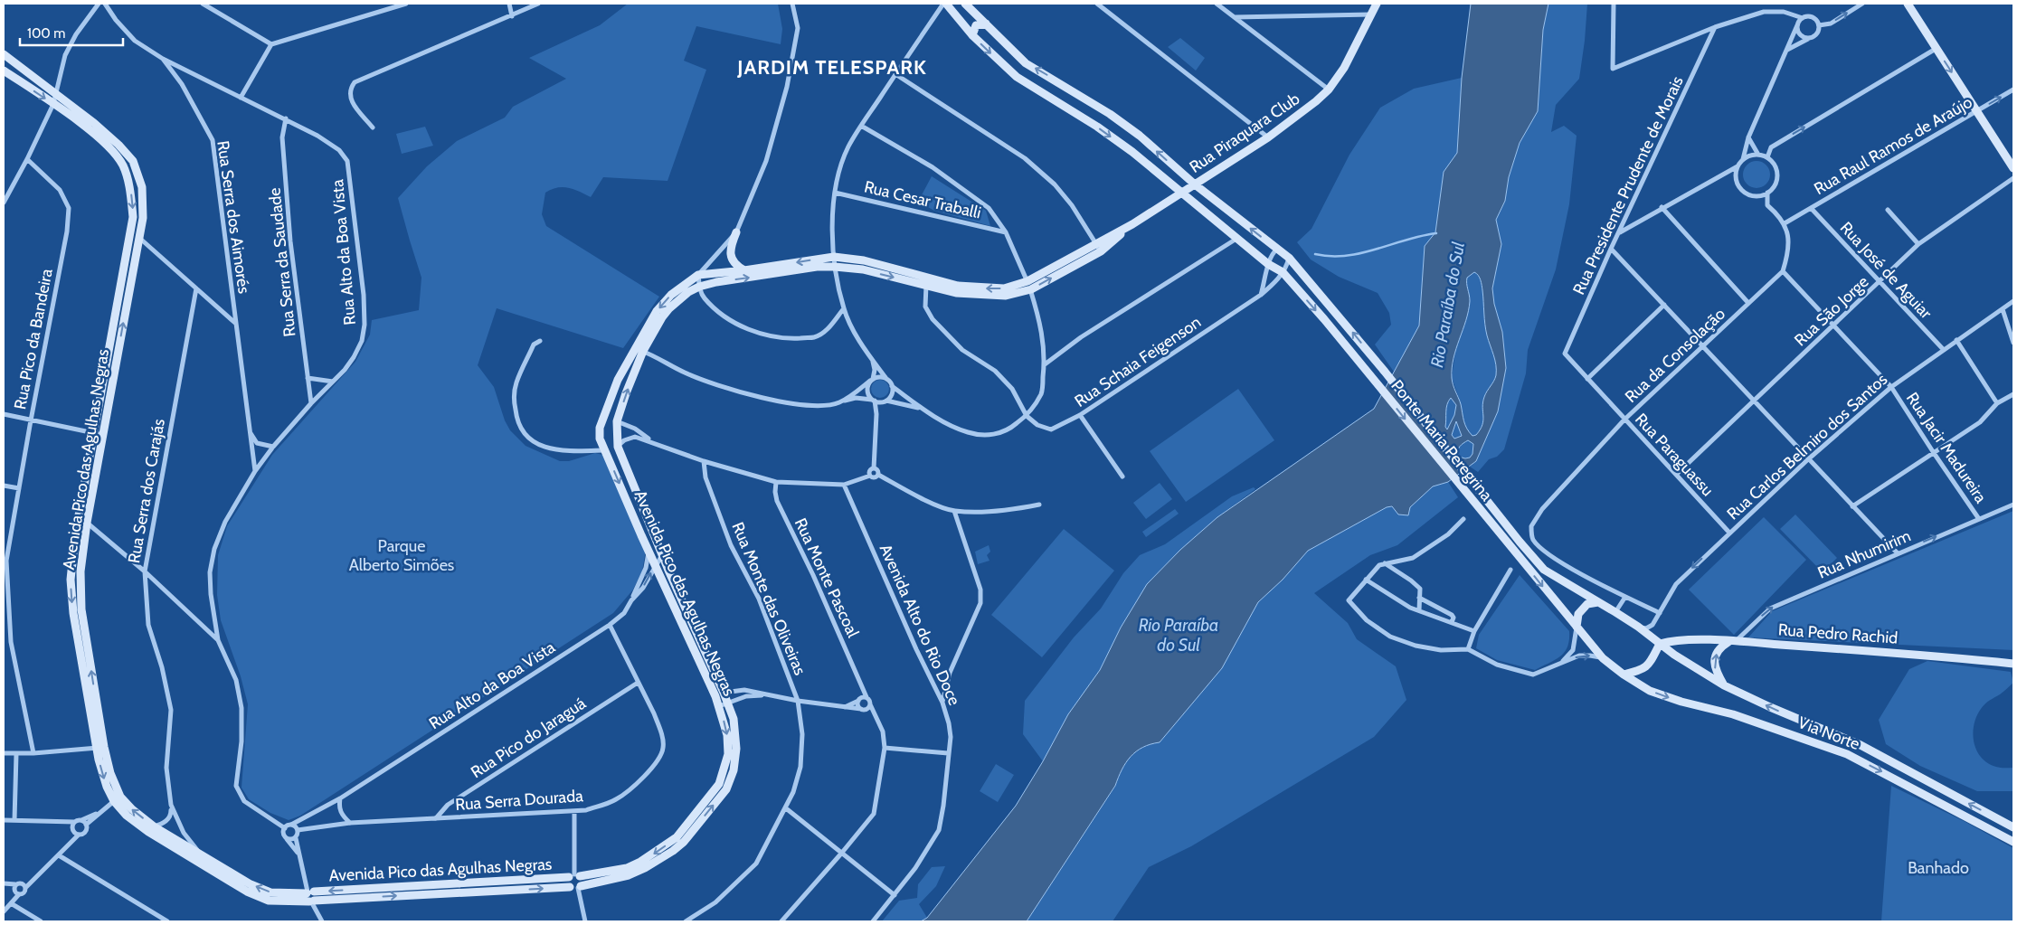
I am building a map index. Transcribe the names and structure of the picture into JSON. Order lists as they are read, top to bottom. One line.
{"streets":{"street":["Rua Piraquara Club","Rua Raul Ramos de Araújo","Rua Presidente Prudente de Morais","Rua Cesar Traballi","Rua Serra dos Aimorés","Rua Alto da Boa Vista","Rua Serra da Saudade","Rua José de Aguiar","Rua São Jorge","Rua Pico da Bandeira","Rua da Consolação","Rua Schaia Feigenson","Ponte Maria Peregrina","Rua Carlos Belmiro dos Santos","Rua Jacir Madureira","Rua Paraguassu","Avenida Pico das Agulhas Negras","Rua Serra dos Carajás","Rua Nhumirim","Rua Monte Pascoal","Rua Monte das Oliveiras","Avenida Alto do Rio Doce","Rua Pedro Rachid","Via Norte","Rua Pico do Jaraguá","Rua Serra Dourada"]},"crossings":[["Rua Piraquara Club","Ponte Maria Peregrina"],["Rua Raul Ramos de Araújo","Rua José de Aguiar"],["Rua Presidente Prudente de Morais","Rua Paraguassu"],["Rua Serra dos Aimorés","Rua Alto da Boa Vista"],["Rua Alto da Boa Vista","Rua Serra da Saudade"],["Rua Alto da Boa Vista","Avenida Pico das Agulhas Negras"],["Rua Alto da Boa Vista","Rua Serra Dourada"],["Rua José de Aguiar","Rua São Jorge"],["Rua José de Aguiar","Rua Carlos Belmiro dos Santos"],["Rua São Jorge","Rua Jacir Madureira"],["Rua São Jorge","Rua Paraguassu"],["Rua da Consolação","Rua Jacir Madureira"],["Rua da Consolação","Rua Paraguassu"],["Rua Schaia Feigenson","Ponte Maria Peregrina"],["Ponte Maria Peregrina","Via Norte"],["Rua Carlos Belmiro dos Santos","Rua Jacir Madureira"],["Rua Carlos Belmiro dos Santos","Rua Paraguassu"],["Rua Carlos Belmiro dos Santos","Via Norte"],["Rua Jacir Madureira","Rua Nhumirim"],["Avenida Pico das Agulhas Negras","Rua Serra dos Carajás"],["Rua Nhumirim","Rua Pedro Rachid"],["Rua Pedro Rachid","Via Norte"],["Rua Pico do Jaraguá","Rua Serra Dourada"]],"one_way":["Rua Nhumirim"],"districts":["JARDIM TELESPARK"],"water":["Rio Paraíba do Sul"],"parks":["Parque Alberto Simões","Banhado"],"scale_bar":"100 m"}
